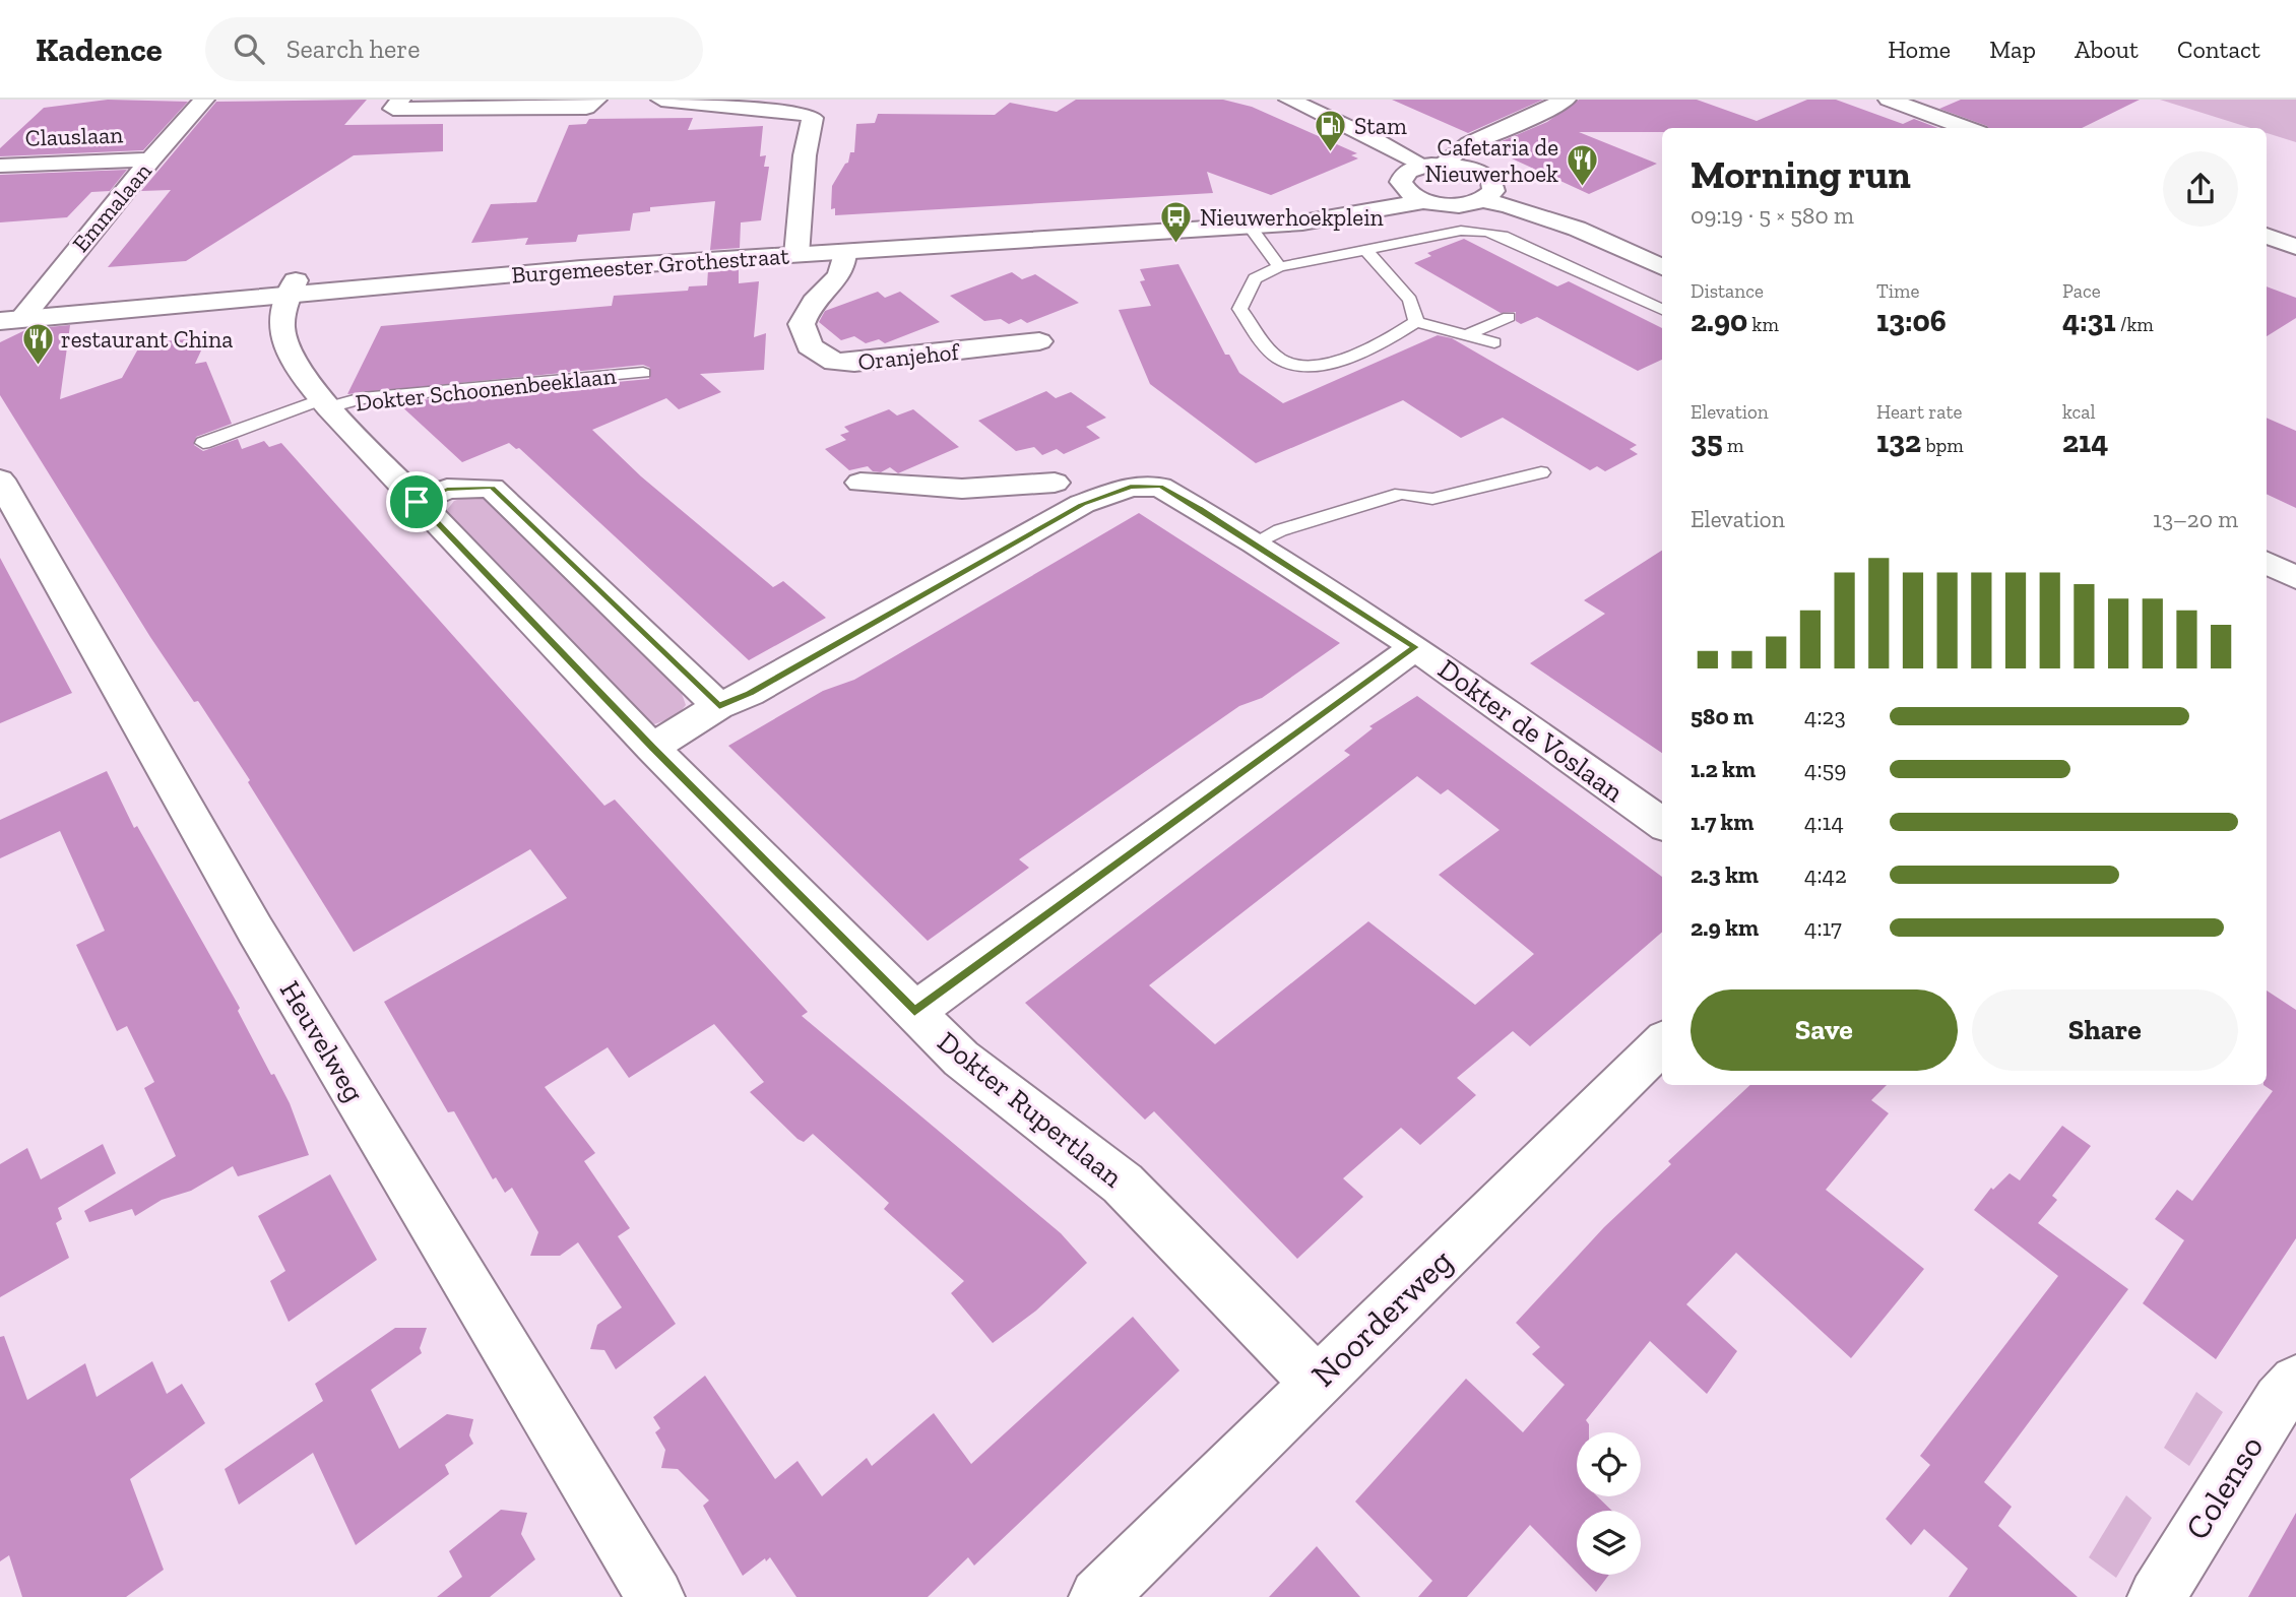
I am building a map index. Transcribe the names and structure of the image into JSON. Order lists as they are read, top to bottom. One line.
{"streets":{"street":["Clauslaan","Emmalaan","Burgemeester Grothestraat","Oranjehof","Dokter de Voslaan","Heuvelweg","Dokter Rupertlaan","Noorderweg","Colenso"],"lane":["Dokter Schoonenbeeklaan"]},"crossings":[["Clauslaan","Emmalaan"],["Emmalaan","Burgemeester Grothestraat"],["Burgemeester Grothestraat","Oranjehof"],["Burgemeester Grothestraat","Dokter Rupertlaan"],["Dokter Schoonenbeeklaan","Dokter Rupertlaan"],["Dokter de Voslaan","Dokter Rupertlaan"],["Dokter Rupertlaan","Noorderweg"]],"places":{"fuel station":["Stam"],"restaurant":["Cafetaria de Nieuwerhoek","restaurant China"],"bus stop":["Nieuwerhoekplein"]},"page":{"header":"Kadence","search":"Search here","nav":["Home","Map","About","Contact"],"heading":["Morning run","09:19 · 5 × 580 m"],"stats":[["Distance","2.90 km"],["Time","13:06"],["Pace","4:31 /km"],["Elevation","35 m"],["Heart rate","132 bpm"],["kcal","214"]],"chart":["Elevation","13–20 m"],"list":[{"name":"580 m","note":"4:23"},{"name":"1.2 km","note":"4:59"},{"name":"1.7 km","note":"4:14"},{"name":"2.3 km","note":"4:42"},{"name":"2.9 km","note":"4:17"}],"buttons":["Save","Share"]}}
